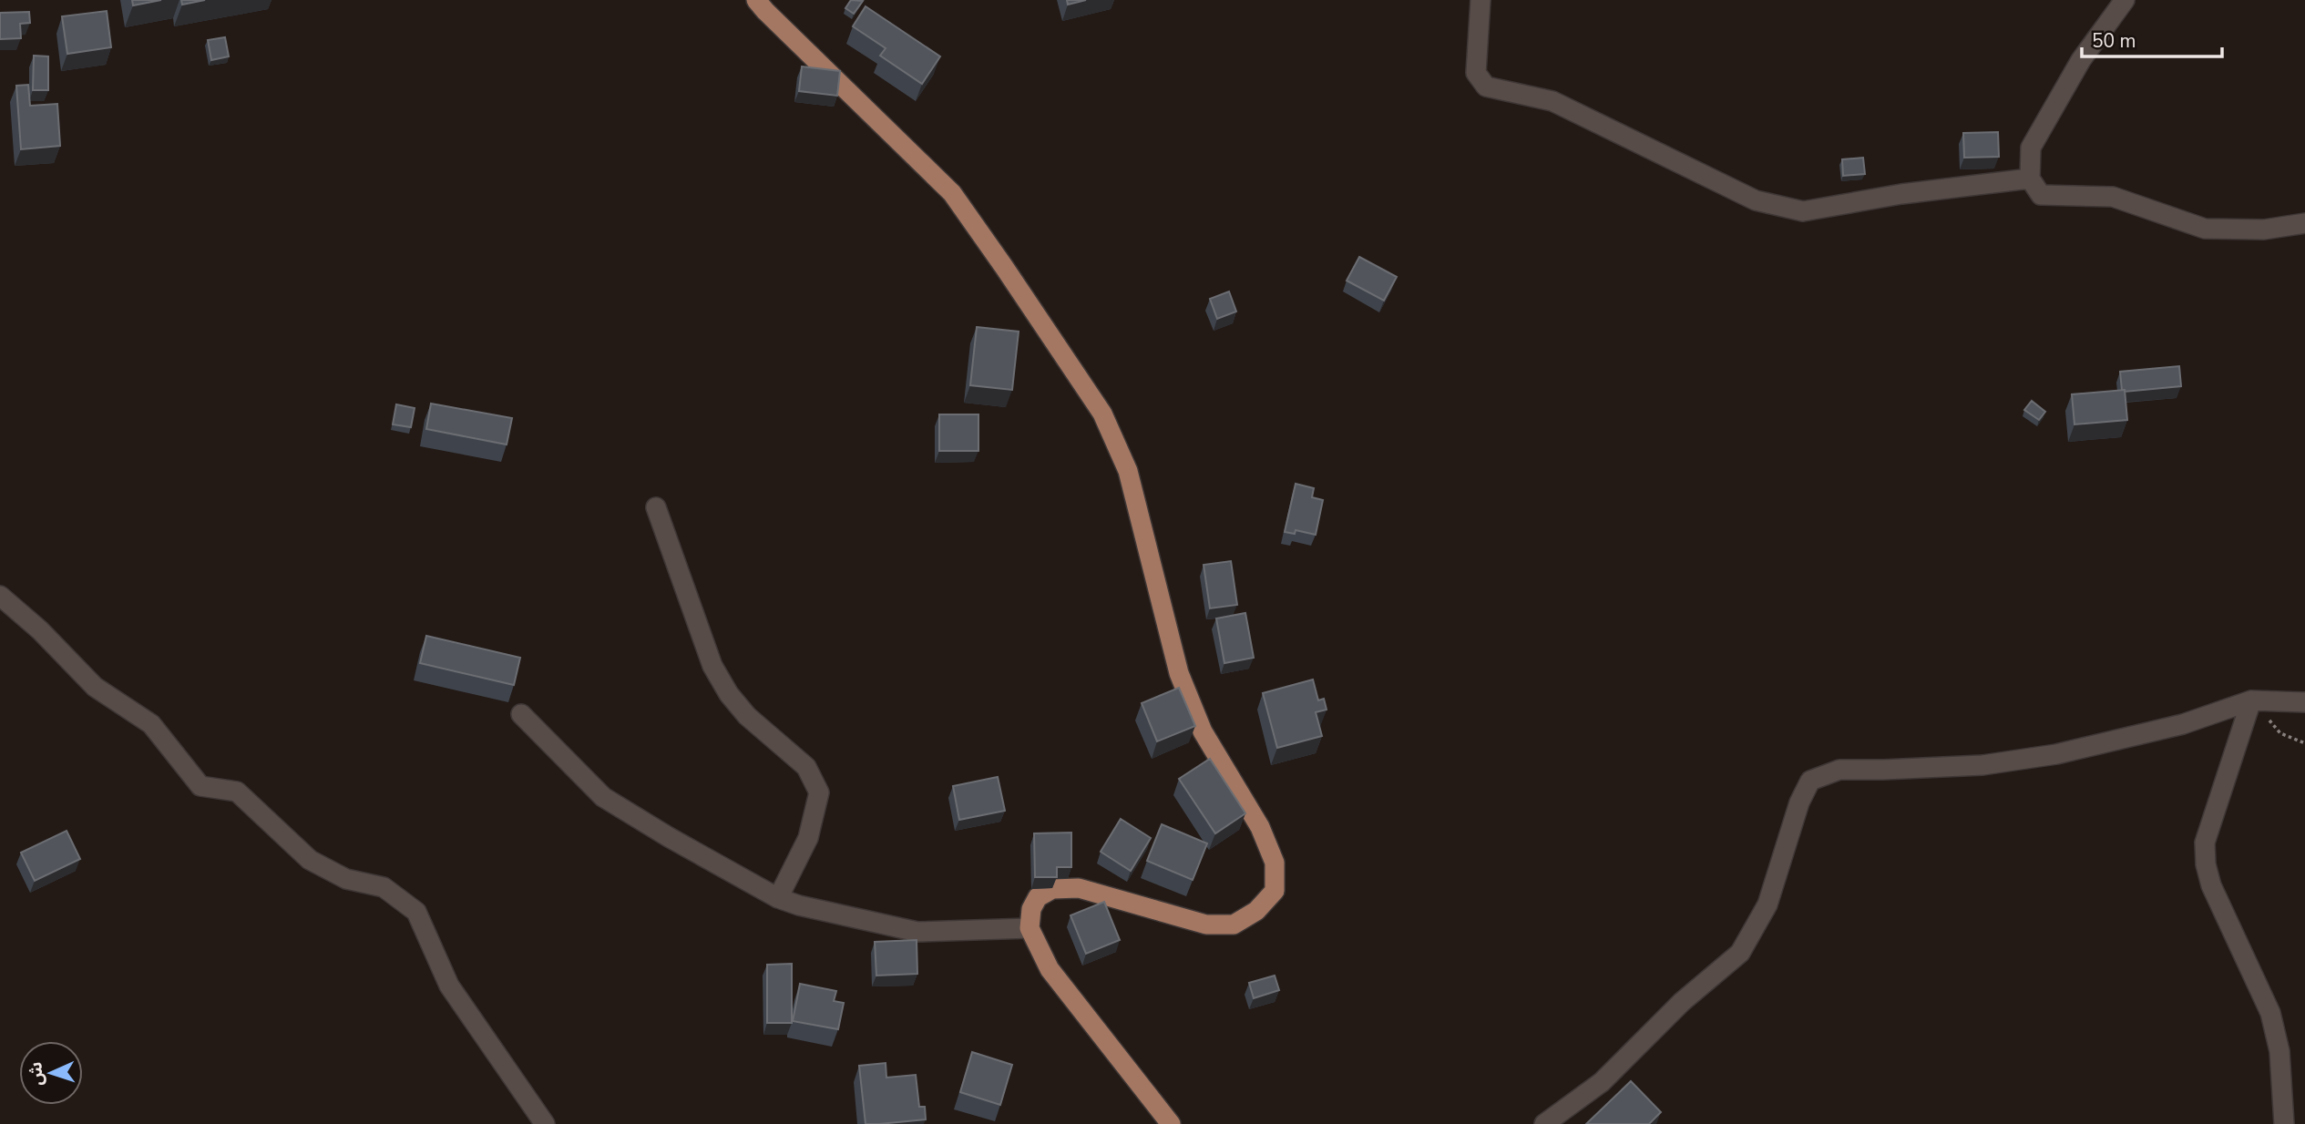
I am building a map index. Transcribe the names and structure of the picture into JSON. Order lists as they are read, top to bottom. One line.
{"scale_bar":"50 m","north":"left"}
